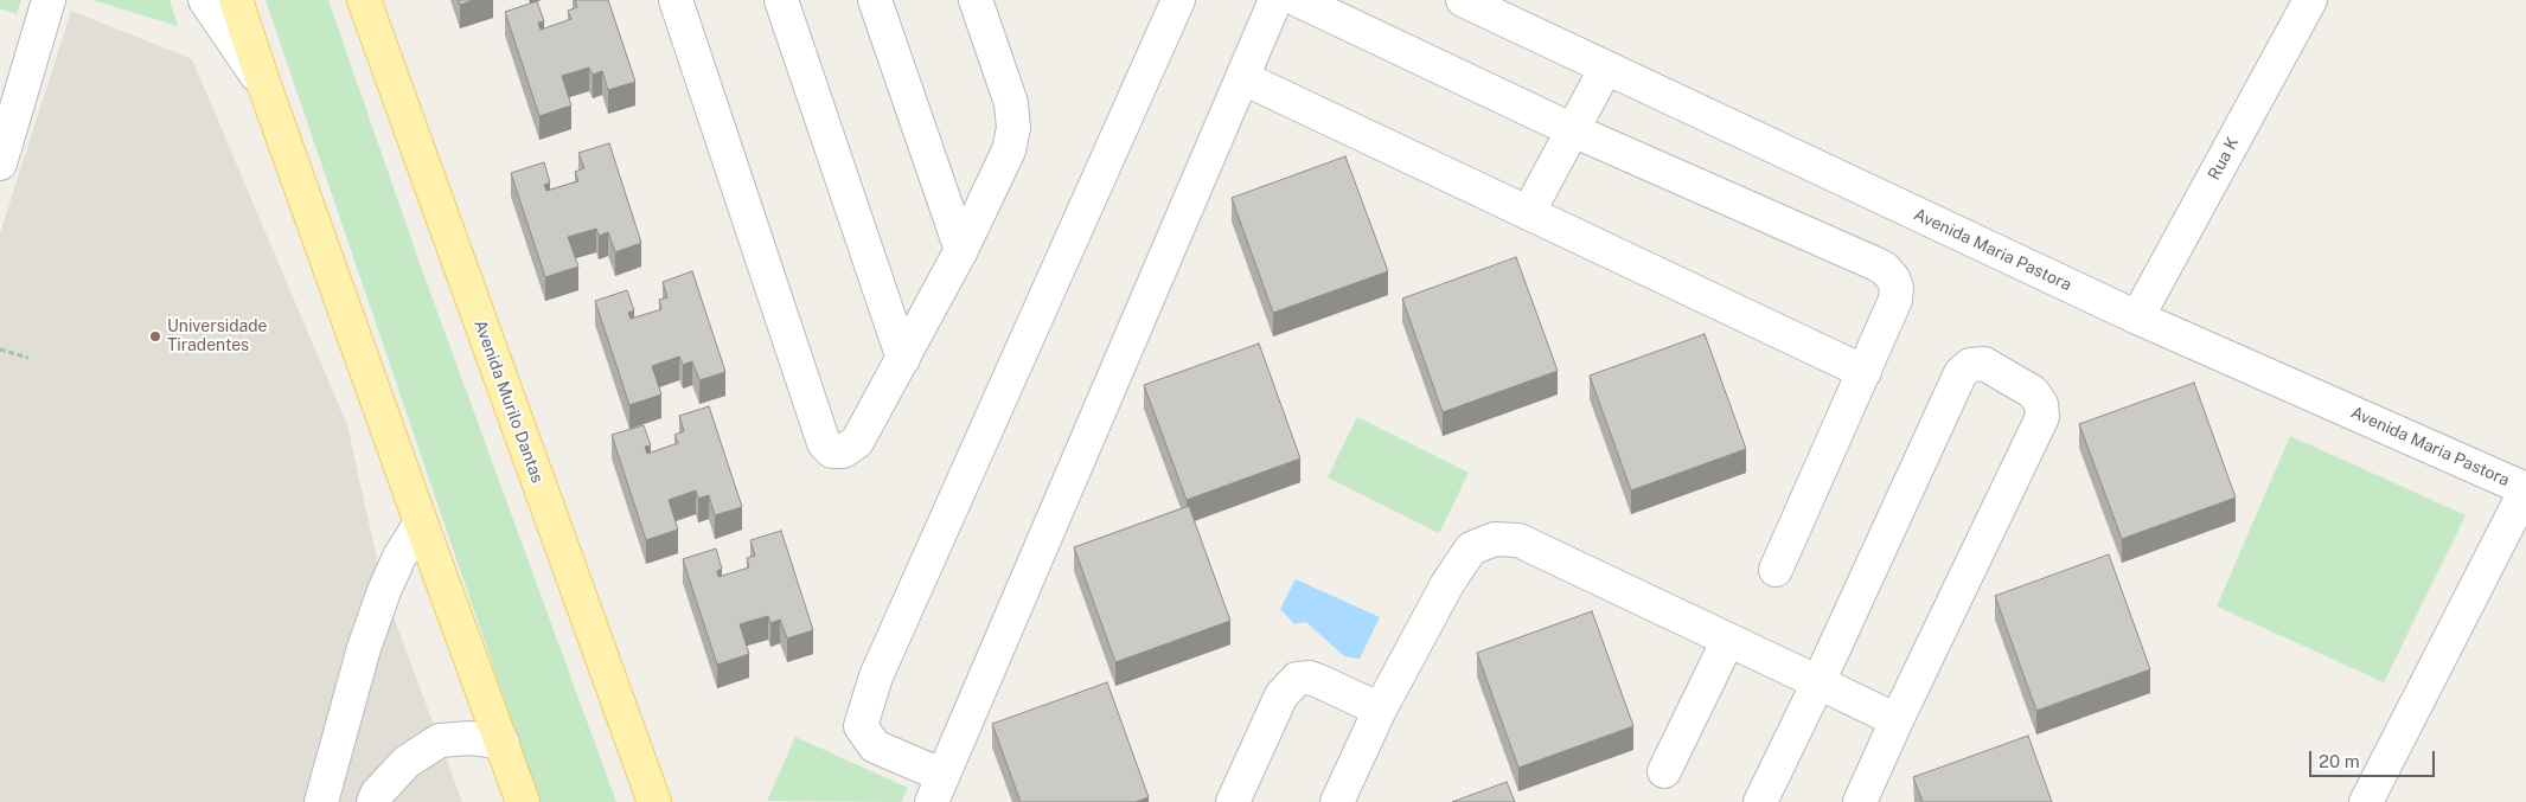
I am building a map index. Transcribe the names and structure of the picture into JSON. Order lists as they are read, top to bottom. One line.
{"streets":{"main road":["Avenida Murilo Dantas"],"street":["Rua K","Avenida Maria Pastora"]},"crossings":[["Rua K","Avenida Maria Pastora"]],"places":["Universidade Tiradentes"],"scale_bar":"20 m"}
